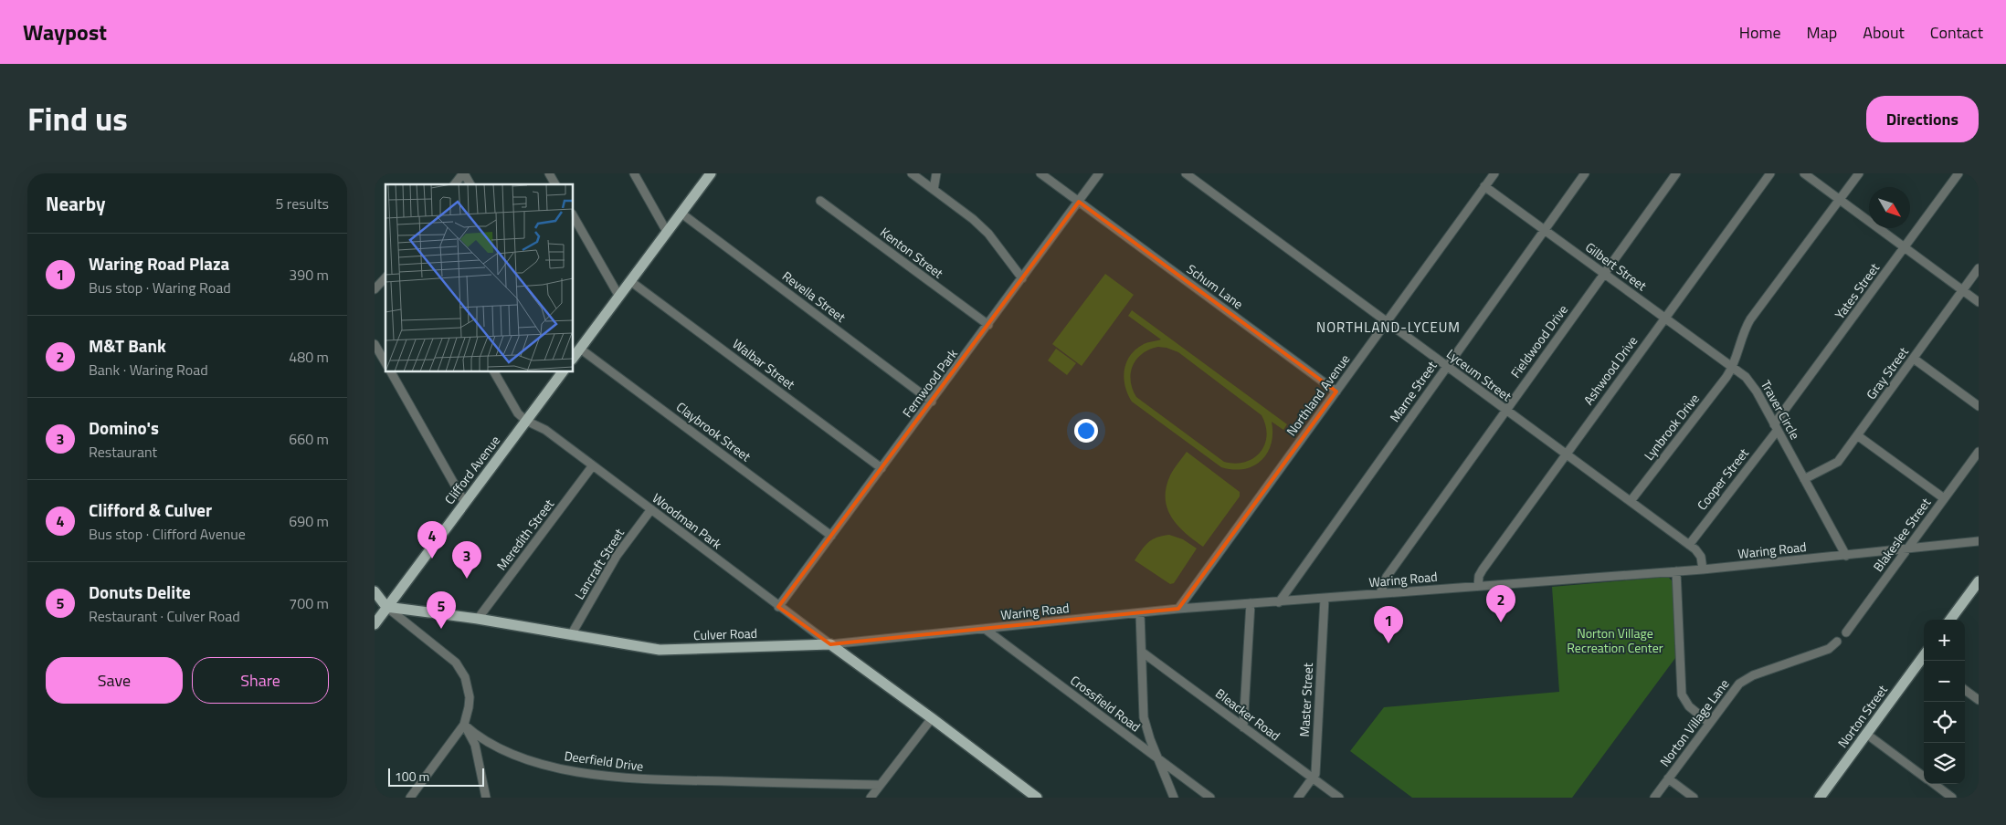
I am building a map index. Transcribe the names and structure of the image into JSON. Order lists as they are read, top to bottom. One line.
{"streets":{"main road":["Clifford Avenue","Culver Road","Norton Street"],"street":["Kenton Street","Gilbert Street","Schum Lane","Yates Street","Revella Street","Fieldwood Drive","Walbar Street","Ashwood Drive","Gray Street","Lyceum Street","Fernwood Park","Marne Street","Northland Avenue","Traver Circle","Lynbrook Drive","Claybrook Street","Cooper Street","Woodman Park","Meredith Street","Blakeslee Street","Waring Road","Lancraft Street","Master Street","Crossfield Road","Bleacker Road","Norton Village Lane","Deerfield Drive"]},"crossings":[["Kenton Street","Fernwood Park"],["Gilbert Street","Fieldwood Drive"],["Gilbert Street","Ashwood Drive"],["Gilbert Street","Marne Street"],["Gilbert Street","Northland Avenue"],["Gilbert Street","Traver Circle"],["Gilbert Street","Lynbrook Drive"],["Schum Lane","Fernwood Park"],["Schum Lane","Northland Avenue"],["Yates Street","Traver Circle"],["Yates Street","Cooper Street"],["Revella Street","Fernwood Park"],["Fieldwood Drive","Lyceum Street"],["Fieldwood Drive","Waring Road"],["Walbar Street","Fernwood Park"],["Ashwood Drive","Lyceum Street"],["Ashwood Drive","Waring Road"],["Gray Street","Traver Circle"],["Lyceum Street","Marne Street"],["Lyceum Street","Northland Avenue"],["Lyceum Street","Lynbrook Drive"],["Lyceum Street","Cooper Street"],["Lyceum Street","Waring Road"],["Fernwood Park","Claybrook Street"],["Fernwood Park","Woodman Park"],["Marne Street","Waring Road"],["Northland Avenue","Waring Road"],["Traver Circle","Lynbrook Drive"],["Traver Circle","Cooper Street"],["Traver Circle","Waring Road"],["Clifford Avenue","Woodman Park"],["Clifford Avenue","Culver Road"],["Woodman Park","Meredith Street"],["Woodman Park","Waring Road"],["Woodman Park","Lancraft Street"],["Woodman Park","Culver Road"],["Meredith Street","Culver Road"],["Blakeslee Street","Waring Road"],["Waring Road","Culver Road"],["Waring Road","Master Street"],["Waring Road","Crossfield Road"],["Lancraft Street","Culver Road"],["Master Street","Bleacker Road"]],"districts":["NORTHLAND-LYCEUM"],"parks":["Norton Village Recreation Center"],"scale_bar":"100 m","north":"bottom right","page":{"header":"Waypost","nav":["Home","Map","About","Contact"],"title":"Find us","buttons":["Directions",["Save","Share"]],"heading":["Nearby","5 results"],"list":[{"mark":"1","name":"Waring Road Plaza","note":"Bus stop · Waring Road","value":"390 m"},{"mark":"2","name":"M&T Bank","note":"Bank · Waring Road","value":"480 m"},{"mark":"3","name":"Domino's","note":"Restaurant","value":"660 m"},{"mark":"4","name":"Clifford & Culver","note":"Bus stop · Clifford Avenue","value":"690 m"},{"mark":"5","name":"Donuts Delite","note":"Restaurant · Culver Road","value":"700 m"}],"pins":["4","3","2","5","1"],"map_buttons":["+","−"],"scale":"100 m"}}
